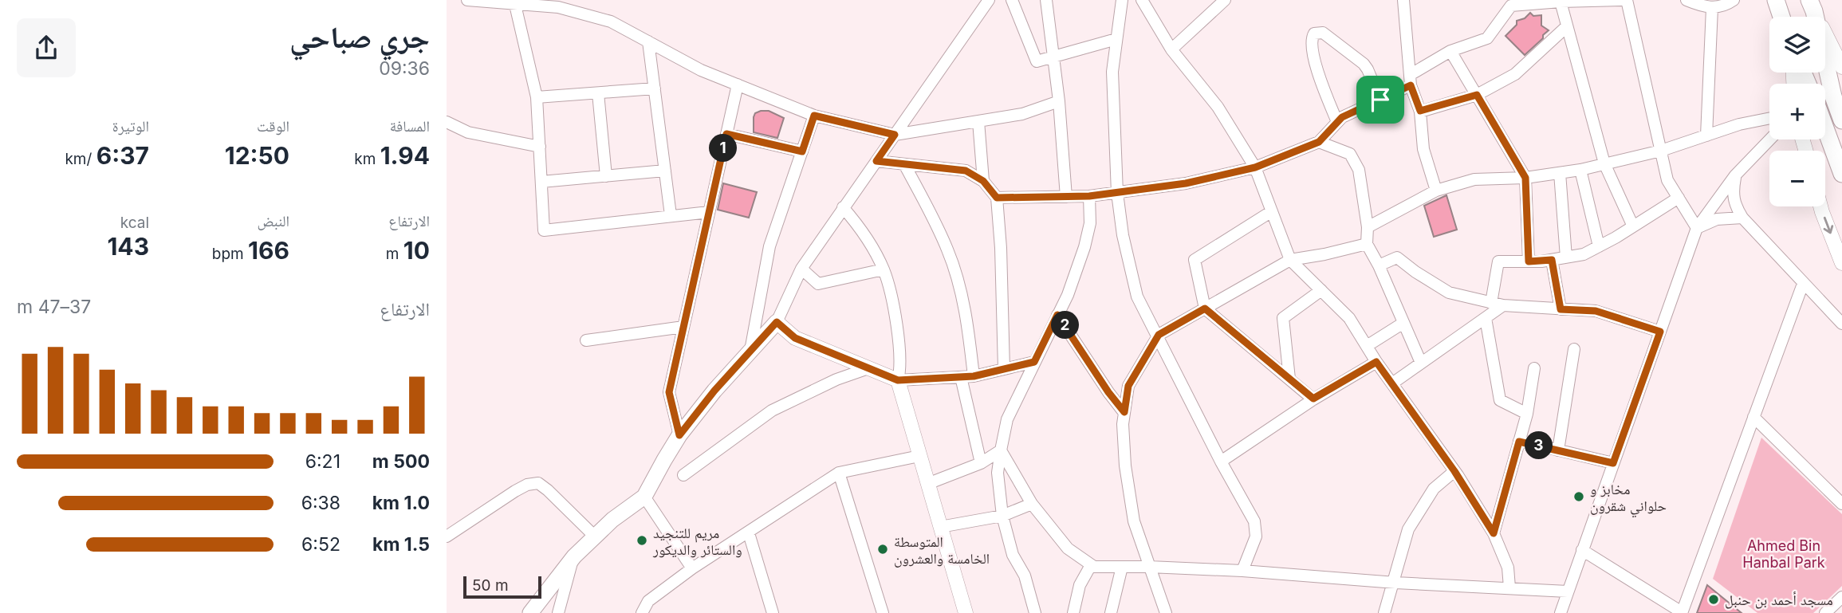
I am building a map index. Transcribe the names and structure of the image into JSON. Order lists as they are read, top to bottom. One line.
{"parks":["Ahmed Bin Hanbal Park"],"places":["مخابز و حلواني شقرون","مريم للتنجيد والستائر والديكور","المتوسطة الخامسة والعشرون","مسجد أحمد بن حنبل"],"scale_bar":"50 m","page":{"heading":["جري صباحي","09:36"],"map_buttons":["+","−"],"stats":[["المسافة","1.94 km"],["الوقت","12:50"],["الوتيرة","6:37 /km"],["الارتفاع","10 m"],["النبض","166 bpm"],["kcal","143"]],"pins":["1","2","3"],"chart":["الارتفاع","37–47 m"],"list":[{"name":"500 m","note":"6:21"},{"name":"1.0 km","note":"6:38"},{"name":"1.5 km","note":"6:52"}],"scale":"50 m"}}
